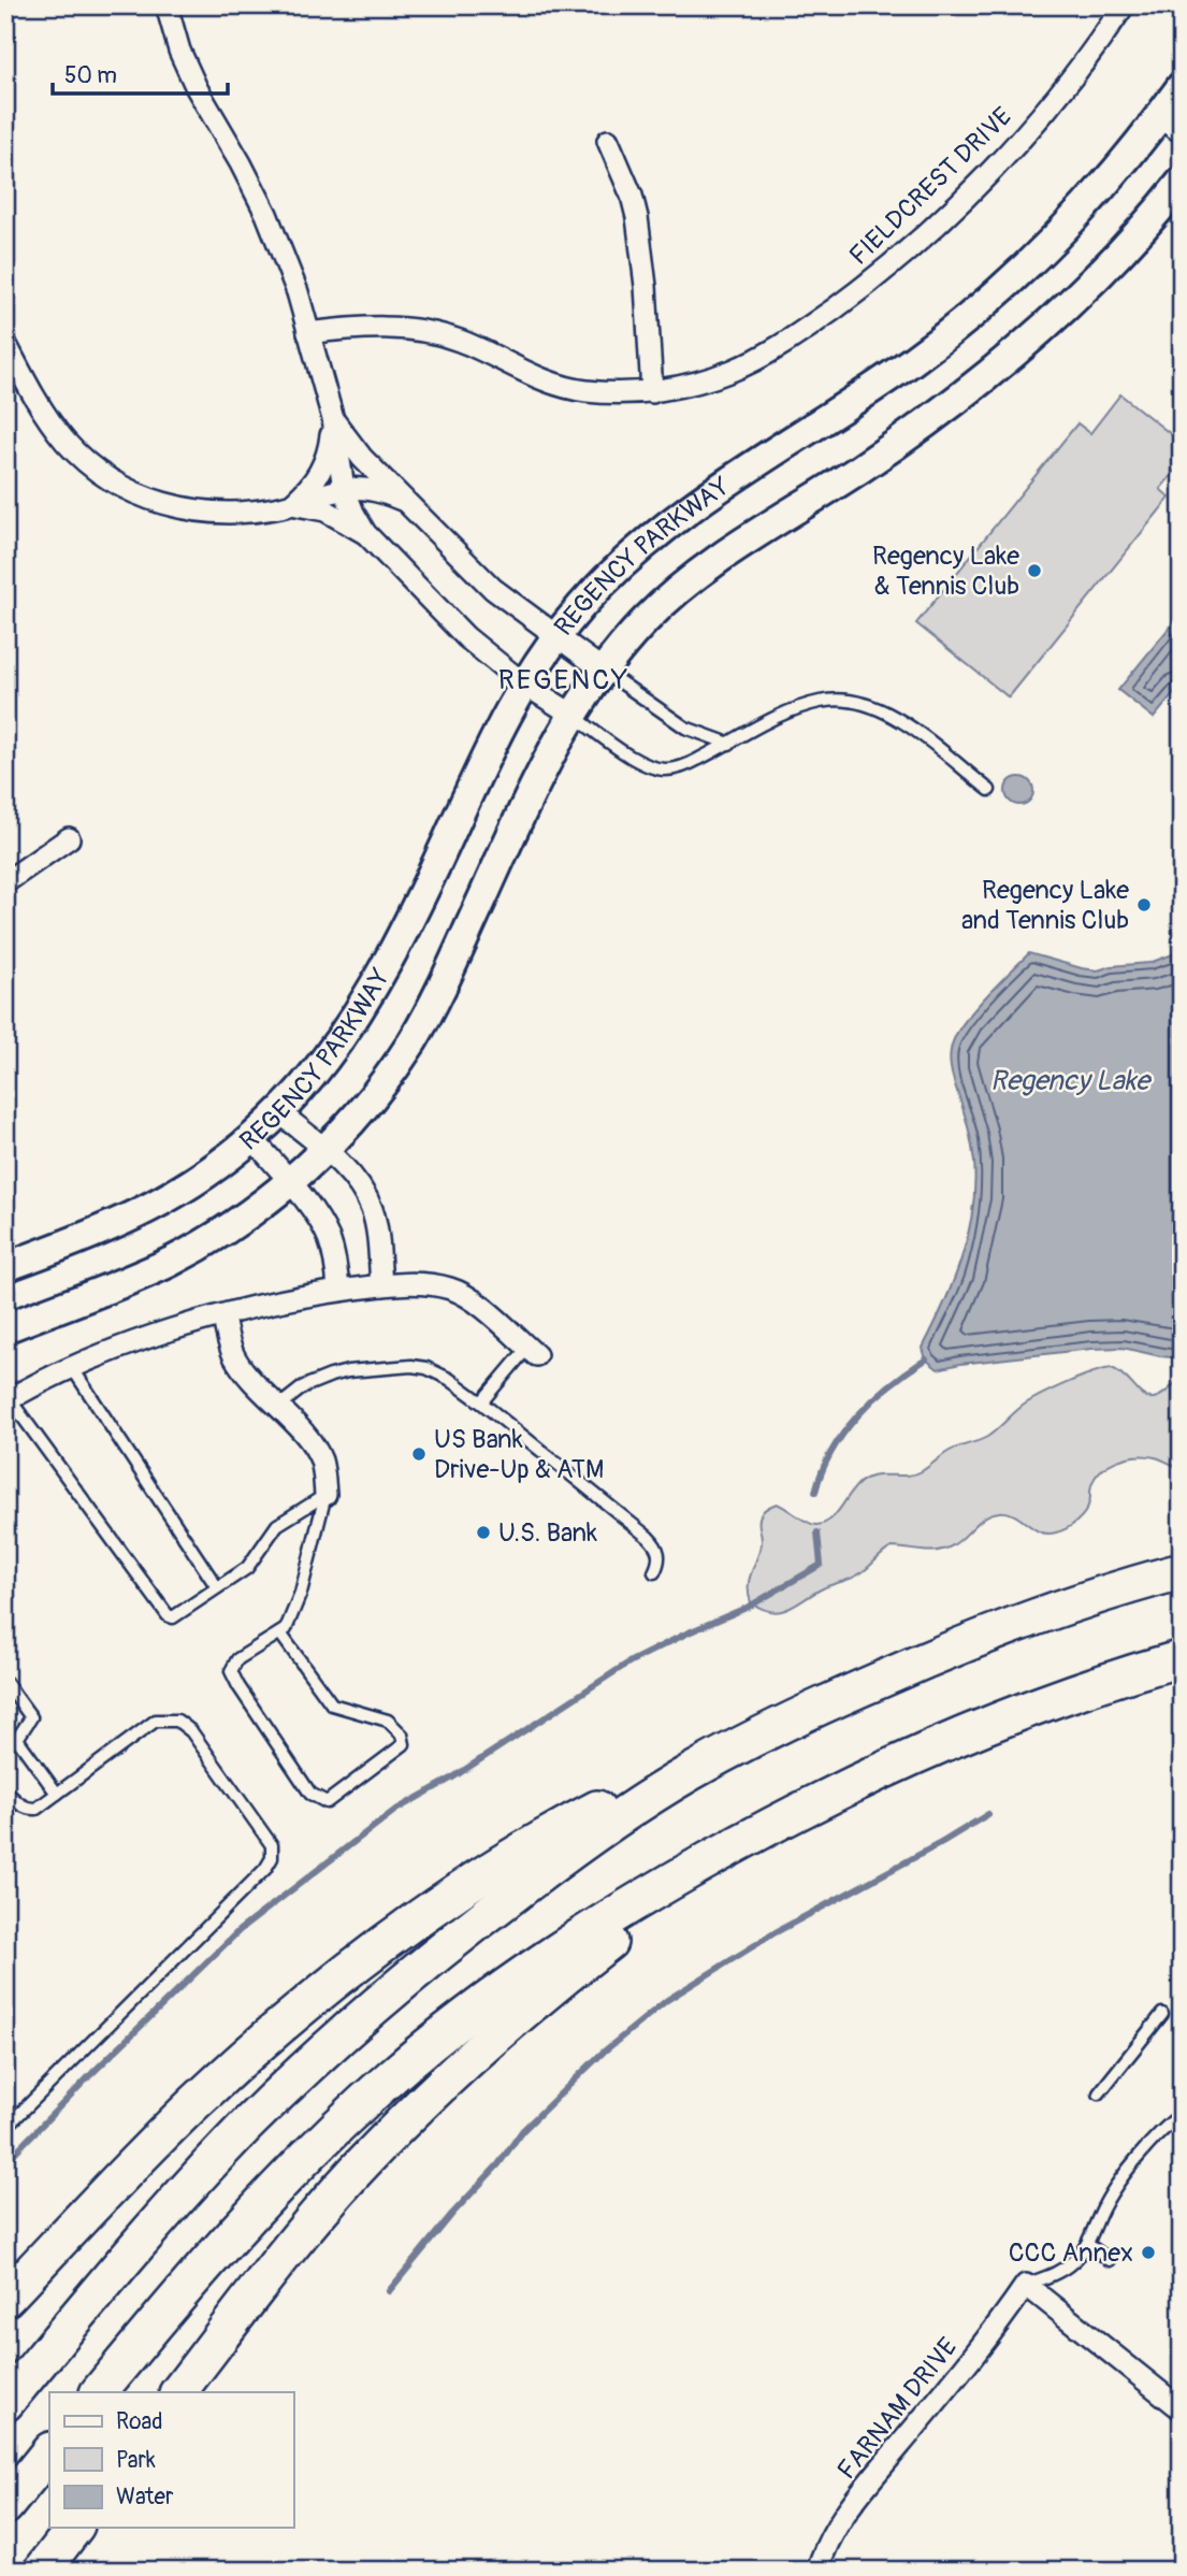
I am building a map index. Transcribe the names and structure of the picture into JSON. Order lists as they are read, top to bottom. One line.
{"streets":{"main road":["REGENCY PARKWAY"],"street":["FIELDCREST DRIVE","FARNAM DRIVE"]},"districts":["REGENCY"],"water":["Regency Lake"],"places":["Regency Lake & Tennis Club","Regency Lake and Tennis Club","US Bank Drive-Up & ATM","U.S. Bank","CCC Annex"],"legend":["Road","Park","Water"],"scale_bar":"50 m"}
